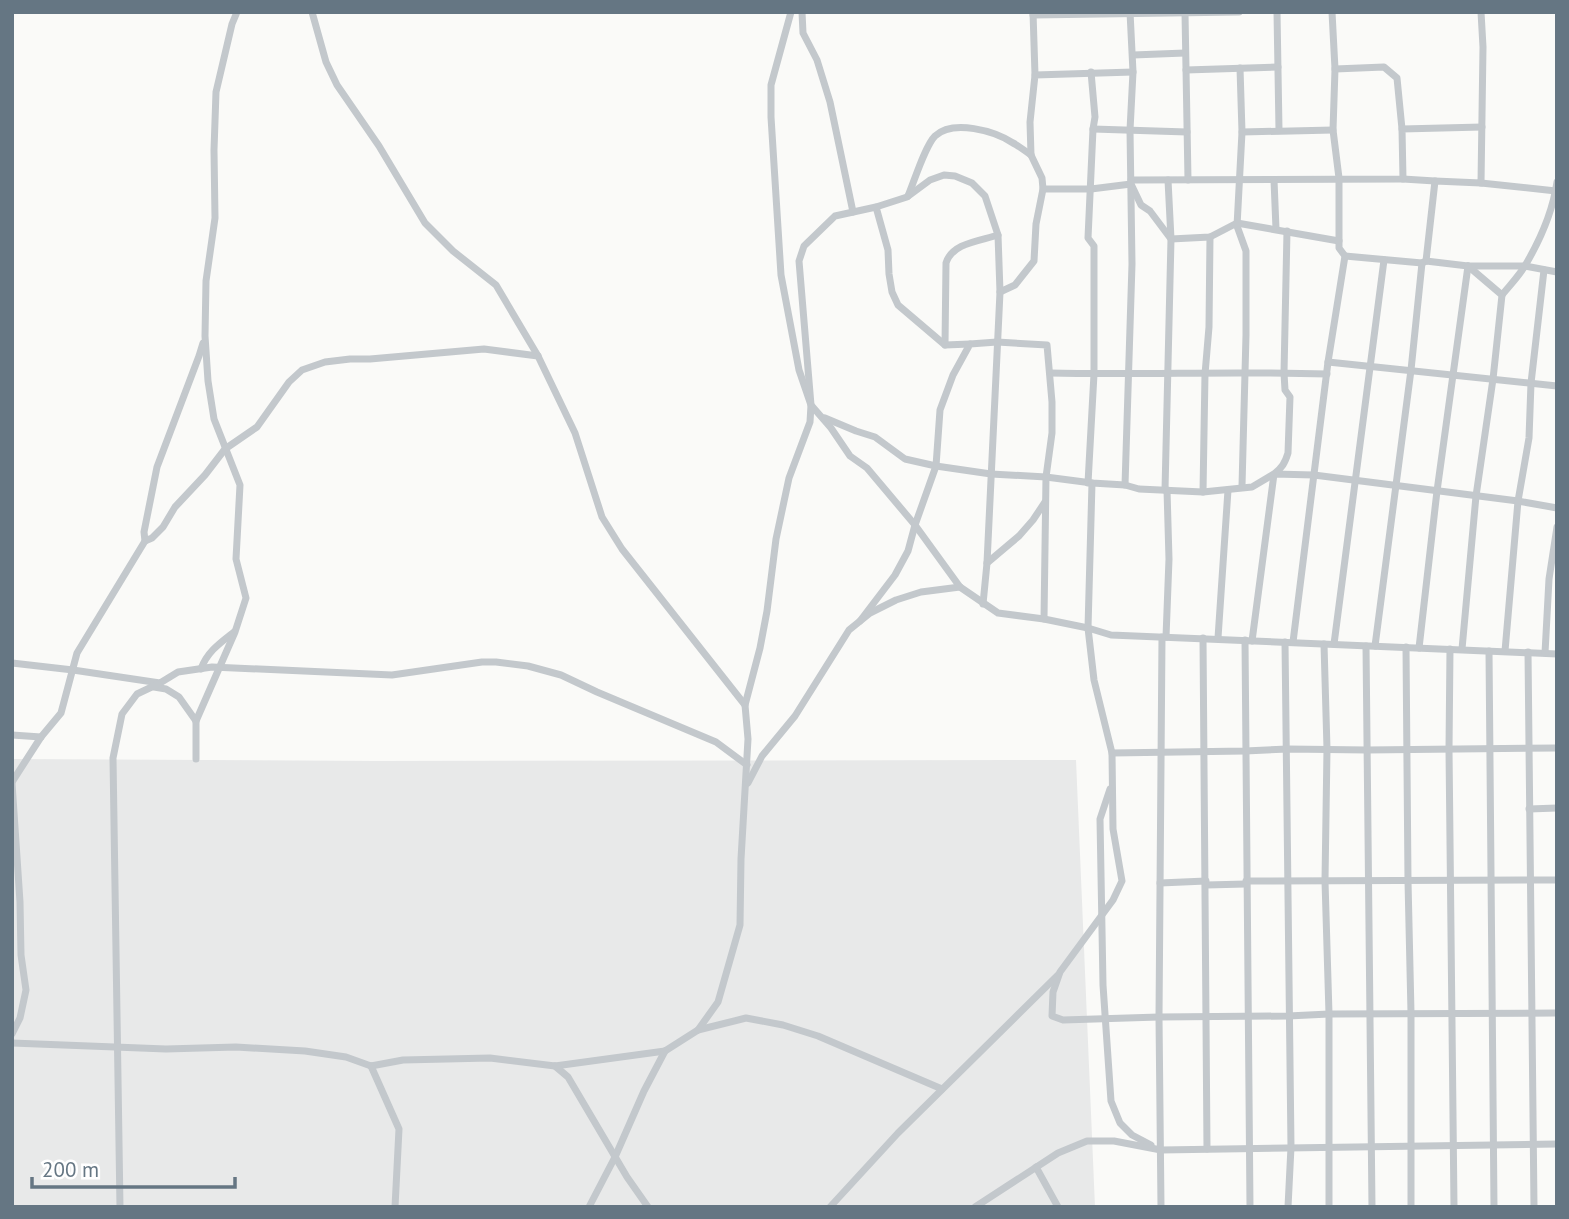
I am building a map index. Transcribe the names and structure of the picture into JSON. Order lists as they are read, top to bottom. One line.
{"scale_bar":"200 m"}
